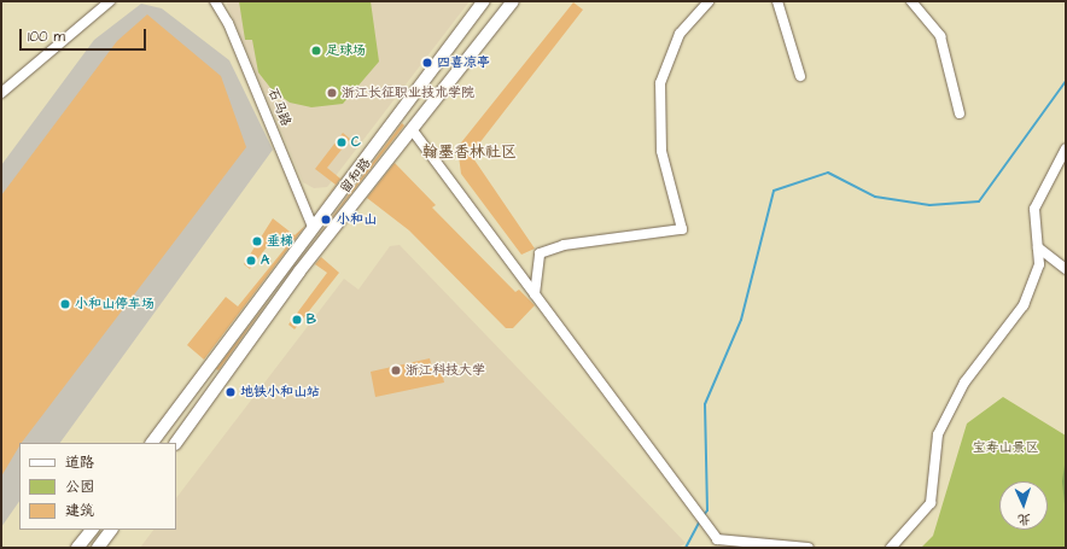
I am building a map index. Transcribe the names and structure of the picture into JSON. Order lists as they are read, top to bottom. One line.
{"streets":{"main road":["留和路"],"street":["石马路"]},"crossings":[["石马路","留和路"]],"districts":["翰墨香林社区"],"parks":["宝寿山景区"],"places":["足球场","四喜凉亭","浙江长征职业技术学院","C","小和山","垂梯","A","小和山停车场","B","浙江科技大学","地铁小和山站"],"legend":["道路","公园","建筑"],"scale_bar":"100 m","north":"bottom"}
